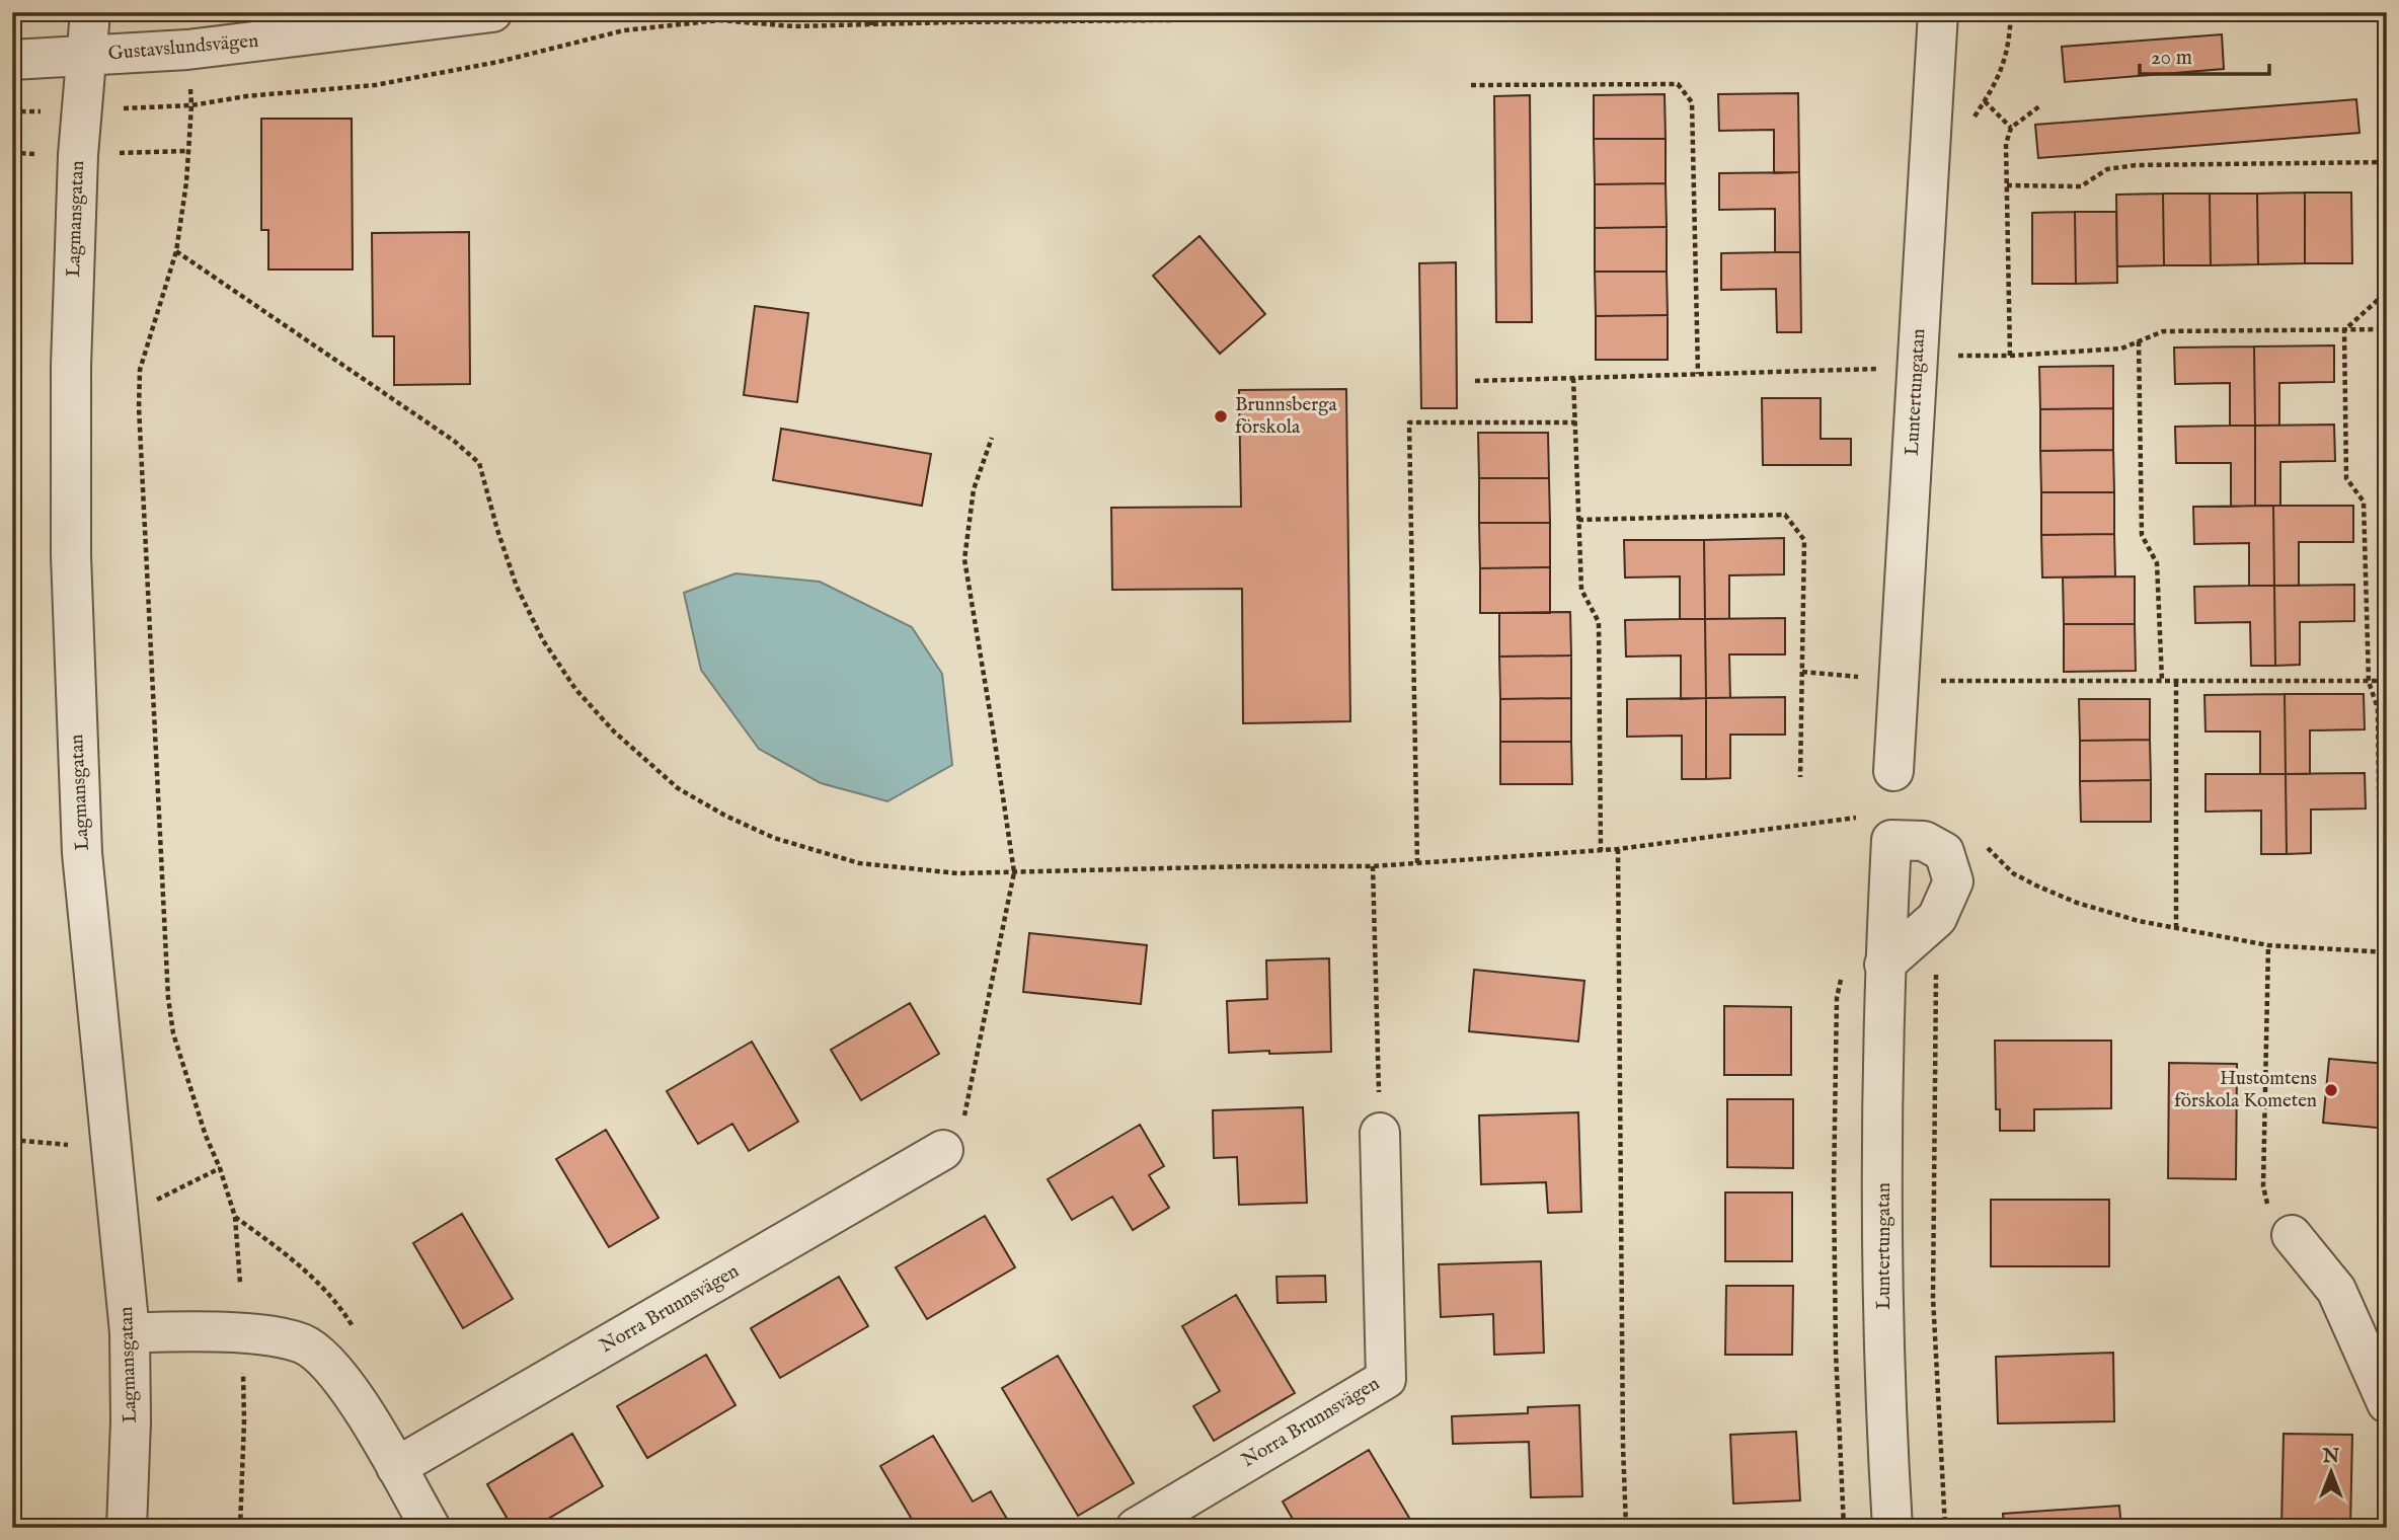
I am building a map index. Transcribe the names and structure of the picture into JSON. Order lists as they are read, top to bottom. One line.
{"streets":{"street":["Gustavslundsvägen","Lagmansgatan","Luntertungatan","Norra Brunnsvägen"]},"crossings":[["Gustavslundsvägen","Lagmansgatan"]],"places":["Brunnsberga förskola","Hustomtens förskola Kometen"],"scale_bar":"20 m","north":"top"}
